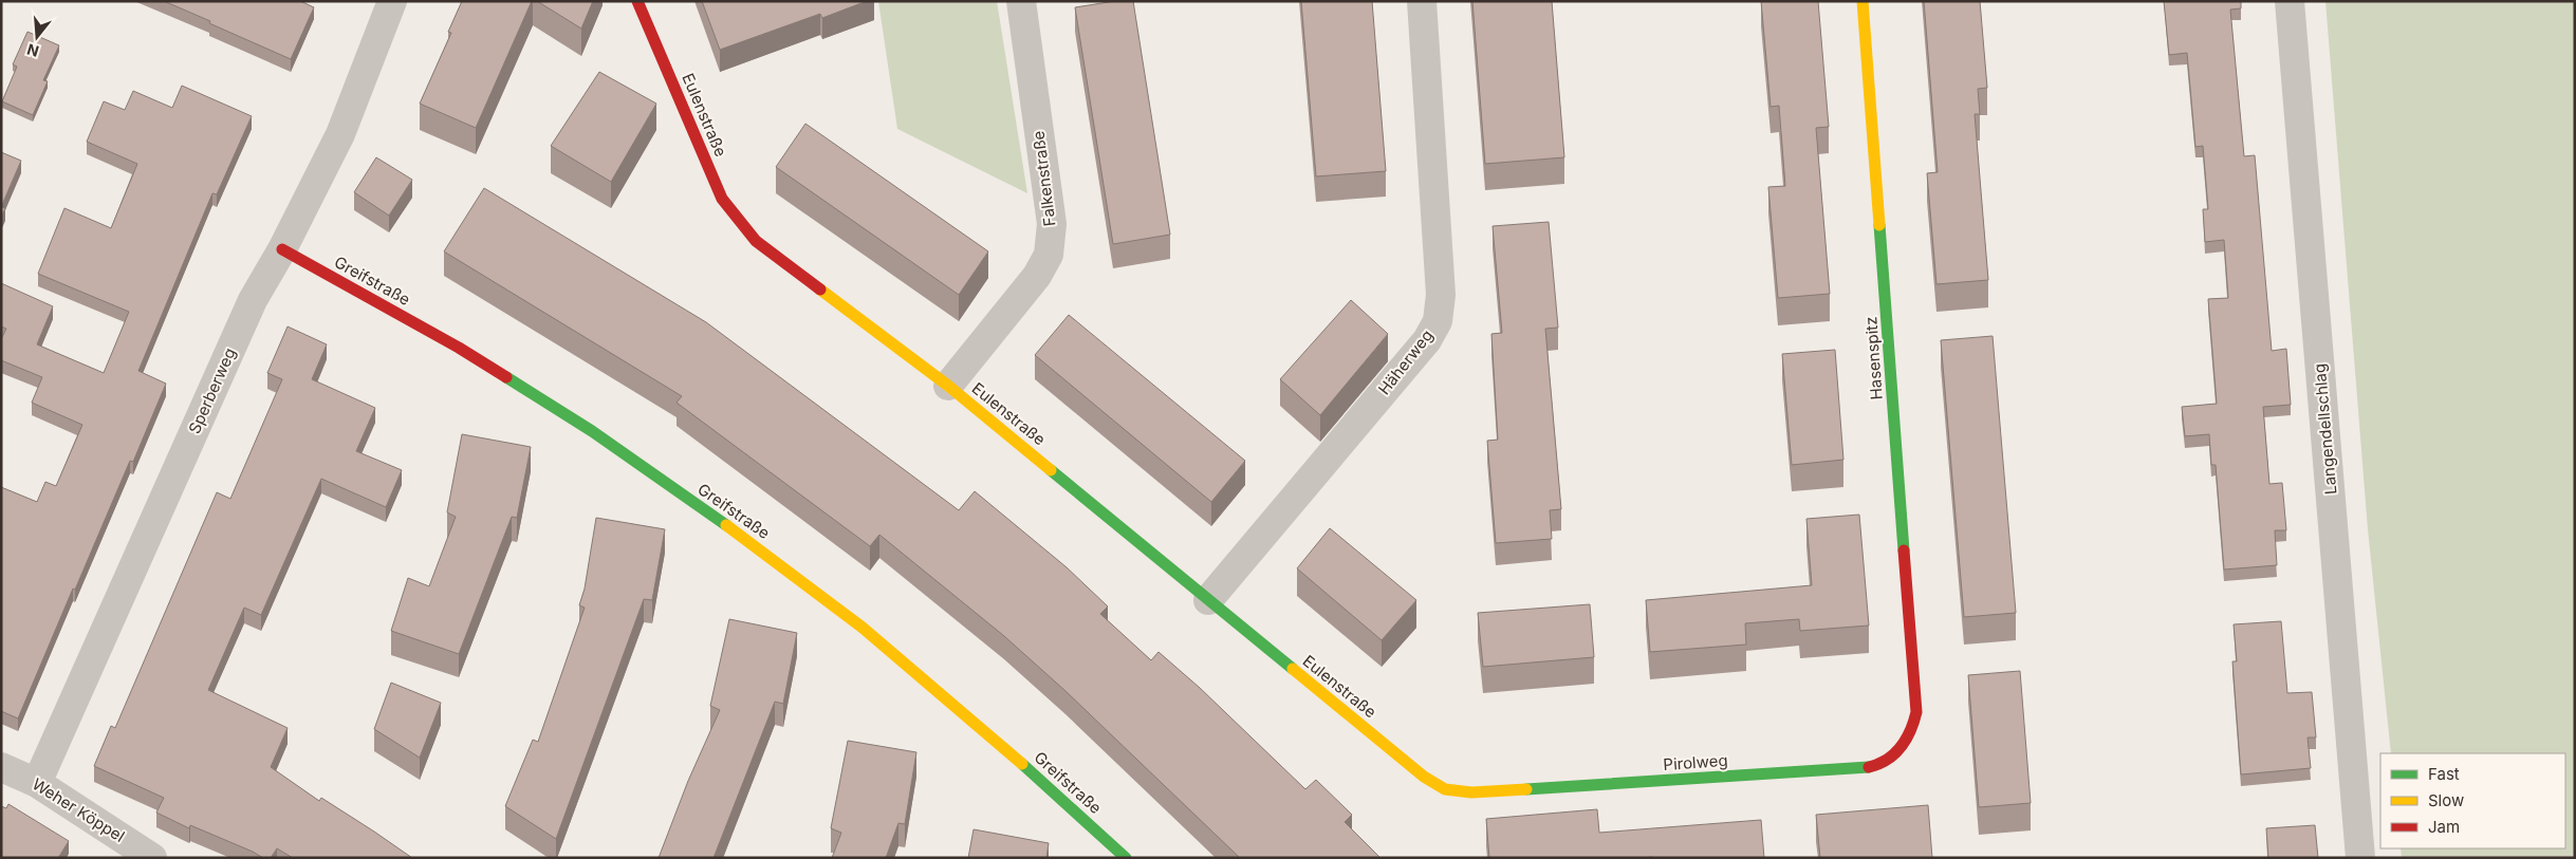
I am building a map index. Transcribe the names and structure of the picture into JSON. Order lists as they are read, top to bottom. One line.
{"streets":{"street":["Eulenstraße","Falkenstraße","Greifstraße","Hasenspitz","Häherweg","Sperberweg","Langendellschlag","Pirolweg","Weher Köppel"]},"crossings":[["Eulenstraße","Falkenstraße"],["Eulenstraße","Häherweg"],["Eulenstraße","Pirolweg"],["Greifstraße","Sperberweg"],["Hasenspitz","Pirolweg"],["Sperberweg","Weher Köppel"]],"legend":["Fast","Slow","Jam"],"north":"bottom"}
